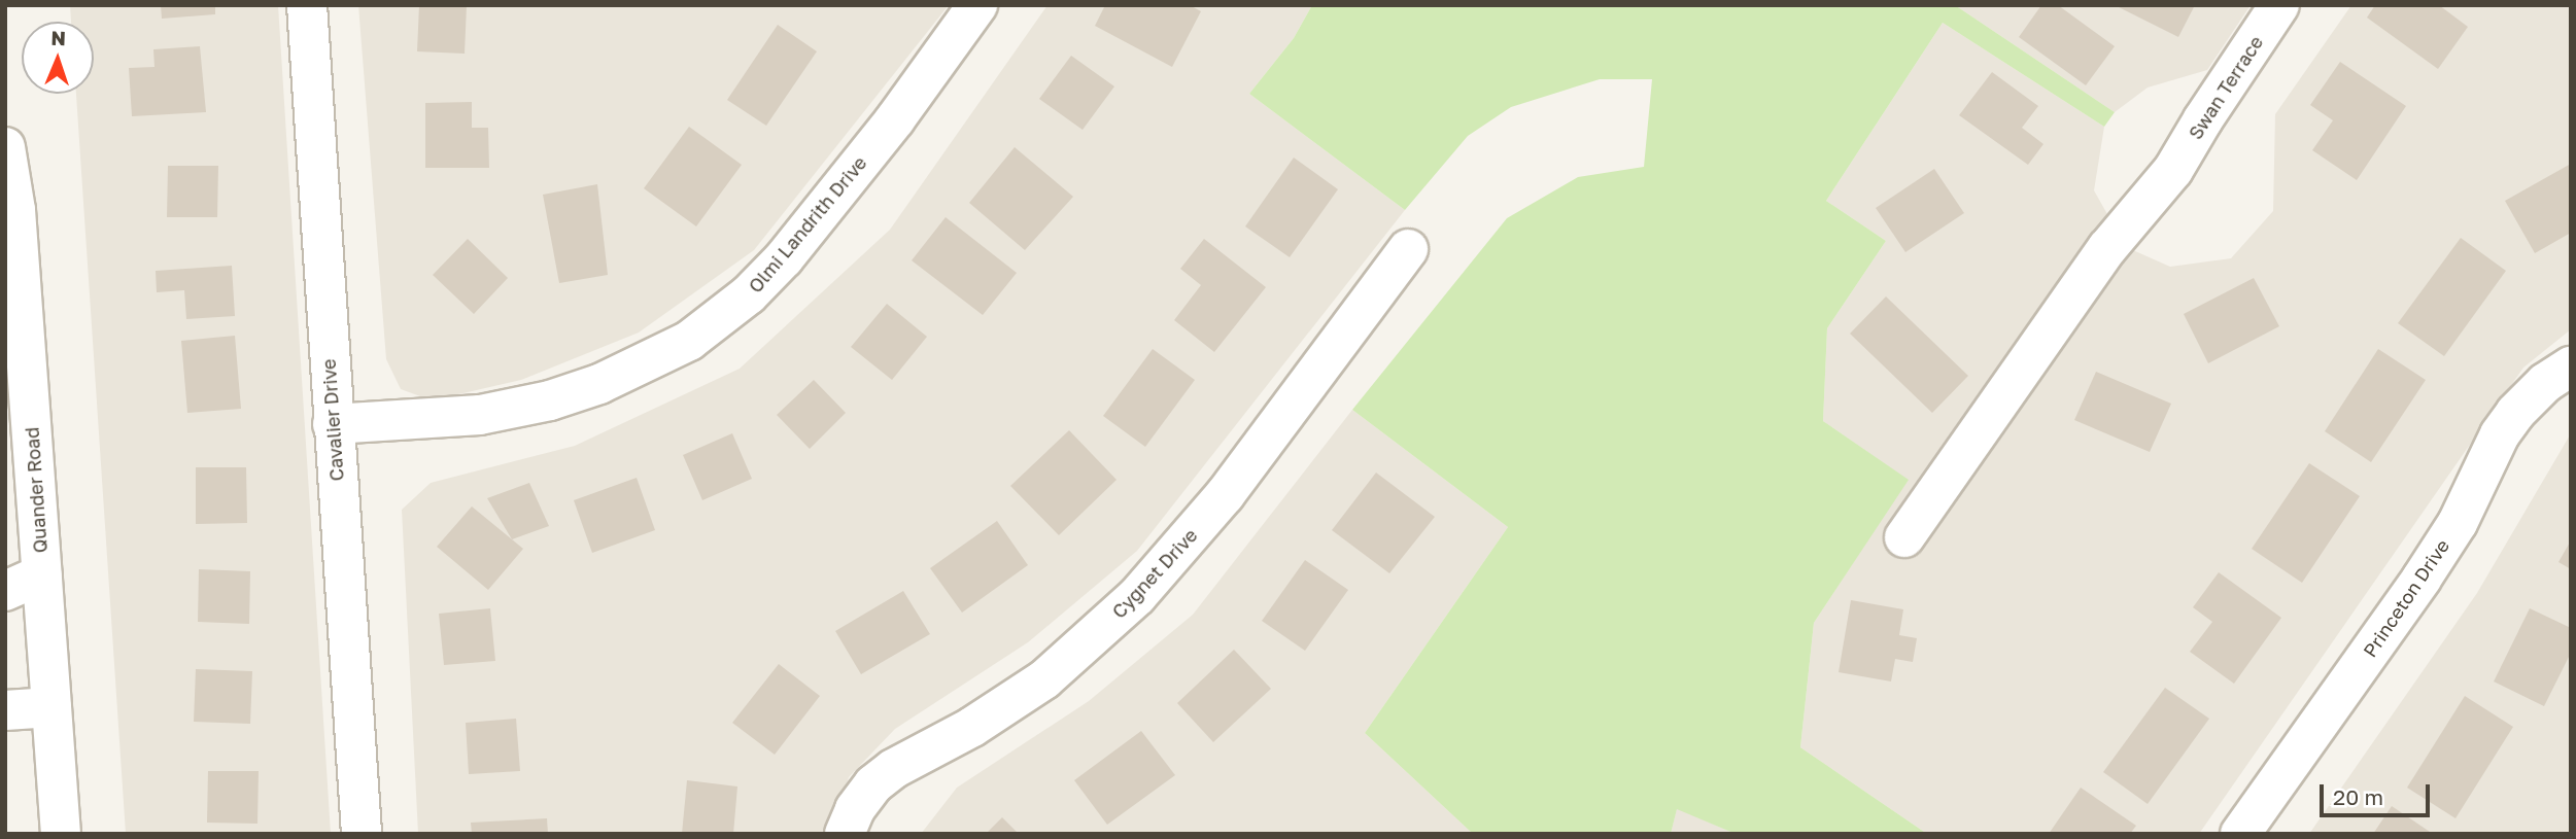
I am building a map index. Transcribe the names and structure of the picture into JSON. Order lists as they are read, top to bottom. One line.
{"streets":{"street":["Swan Terrace","Olmi Landrith Drive","Cavalier Drive","Quander Road","Cygnet Drive","Princeton Drive"]},"crossings":[["Olmi Landrith Drive","Cavalier Drive"]],"scale_bar":"20 m","north":"top"}
